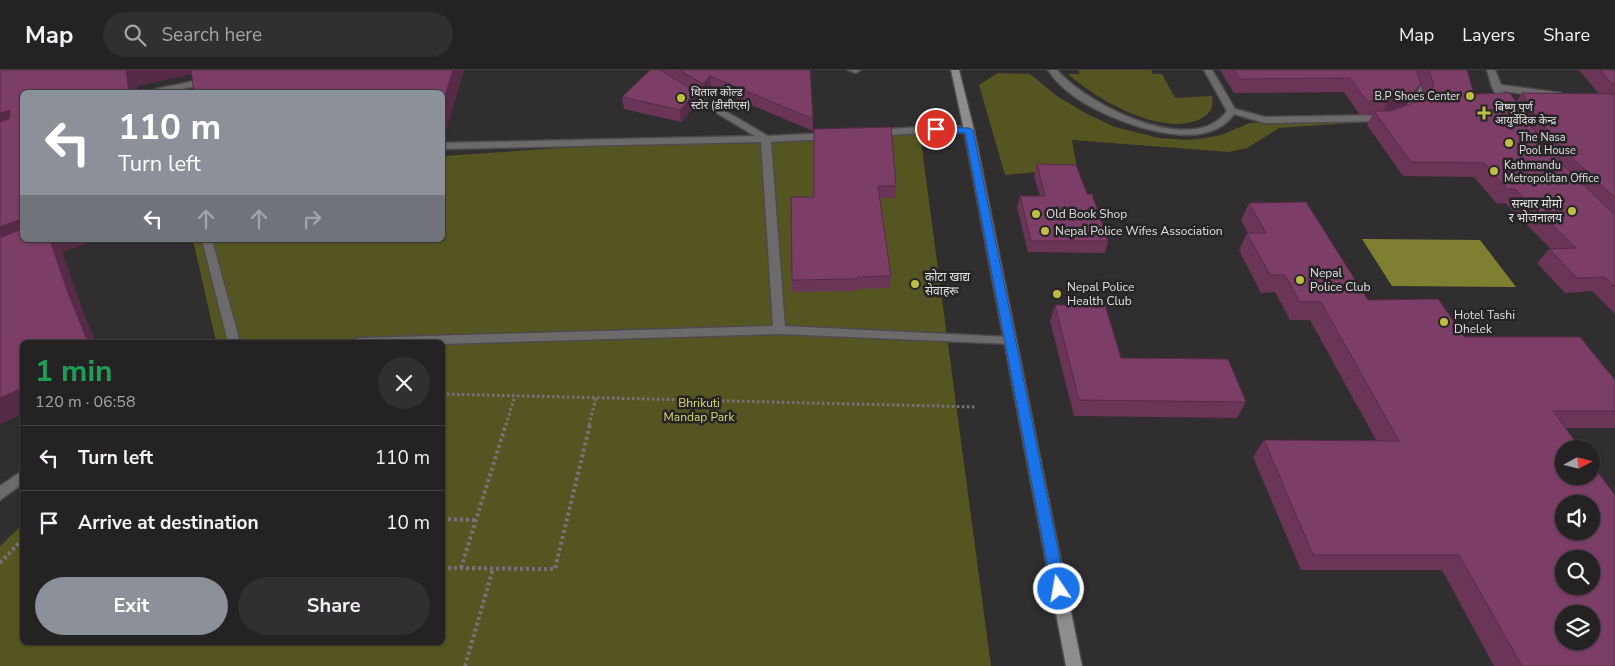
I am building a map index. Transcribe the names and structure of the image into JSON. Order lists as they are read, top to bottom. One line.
{"parks":["Bhrikuti Mandap Park"],"places":{"other":["B.P Shoes Center","धिताल कोल्ड स्टोर (डीसीएस)","The Nasa Pool House","Kathmandu Metropolitan Office","सन्धार मोमो र भोजनालय","Old Book Shop","Nepal Police Wifes Association","Nepal Police Club","कोटा खाद्य सेवाहरू","Nepal Police Health Club","Hotel Tashi Dhelek"],"health":["बिष्णु पूर्ण आयुर्वेदिक केन्द्र"]},"north":"right","page":{"header":"Map","search":"Search here","nav":["Map","Layers","Share"],"turn":["110 m","Turn left"],"heading":["1 min","120 m · 06:58"],"list":[{"name":"Turn left","value":"110 m"},{"name":"Arrive at destination","value":"10 m"}],"buttons":["Exit","Share"]}}
